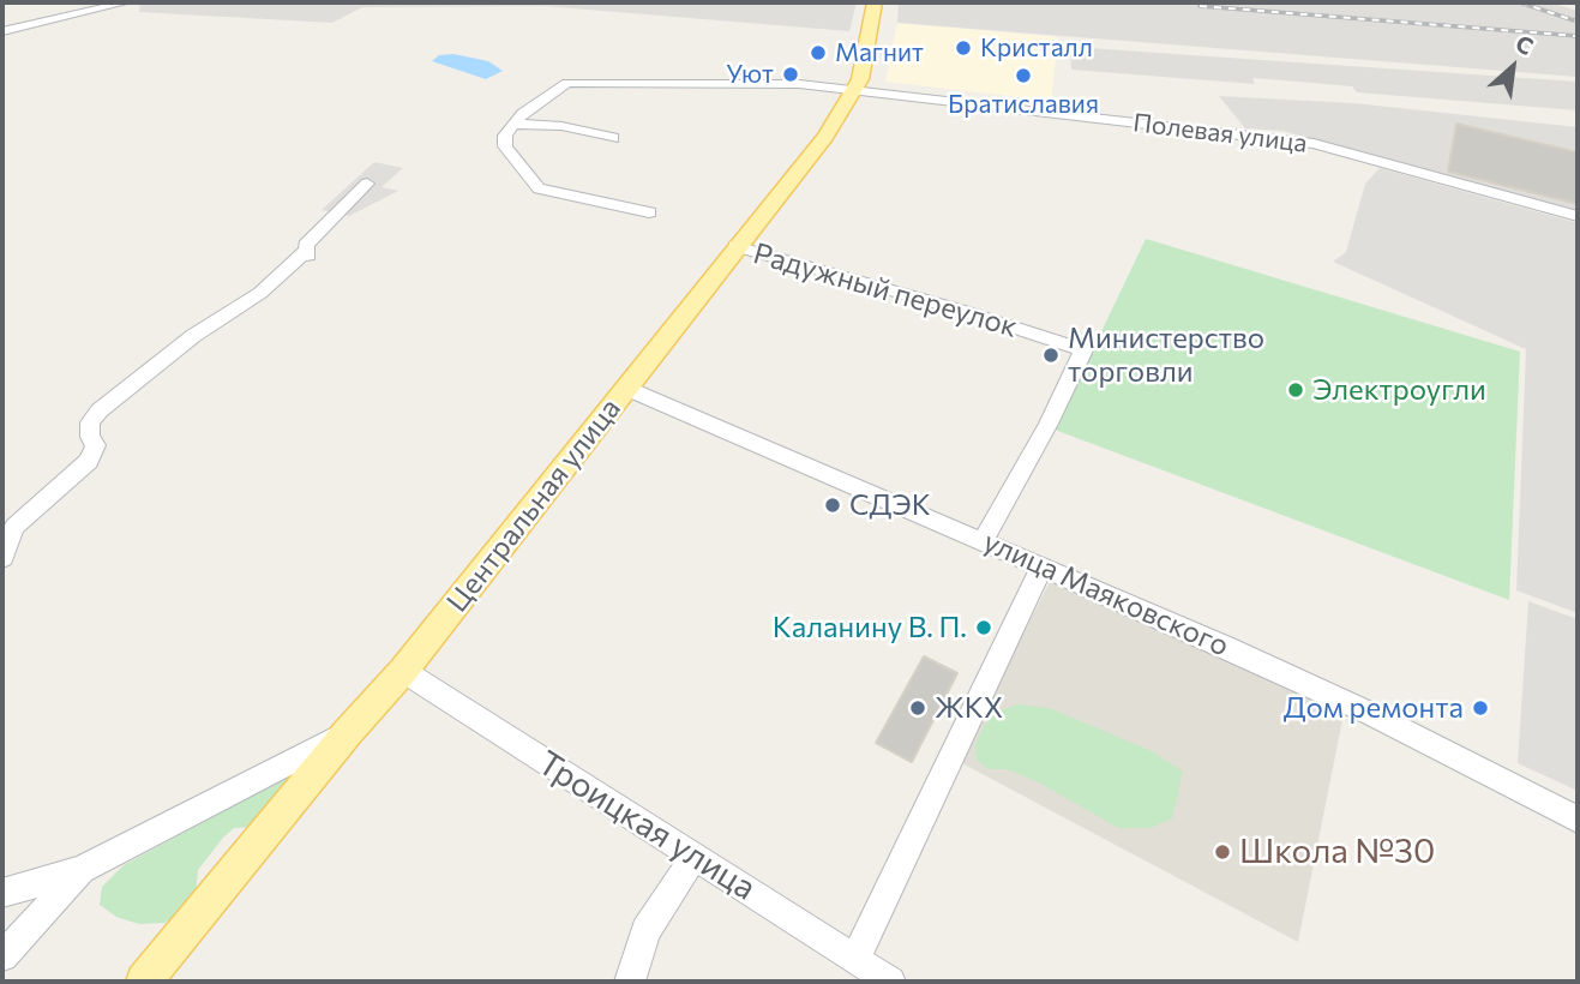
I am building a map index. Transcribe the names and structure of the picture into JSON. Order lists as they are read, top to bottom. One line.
{"streets":{"main road":["Центральная улица"],"street":["Полевая улица","Радужный переулок","улица Маяковского","Троицкая улица"]},"crossings":[["Полевая улица","Центральная улица"],["Радужный переулок","Центральная улица"],["Радужный переулок","улица Маяковского"],["Центральная улица","улица Маяковского"],["Центральная улица","Троицкая улица"]],"places":["Кристалл","Магнит","Уют","Братиславия","Министерство торговли","Электроугли","СДЭК","Каланину В. П.","ЖКХ","Дом ремонта","Школа №30"],"north":"top right"}
